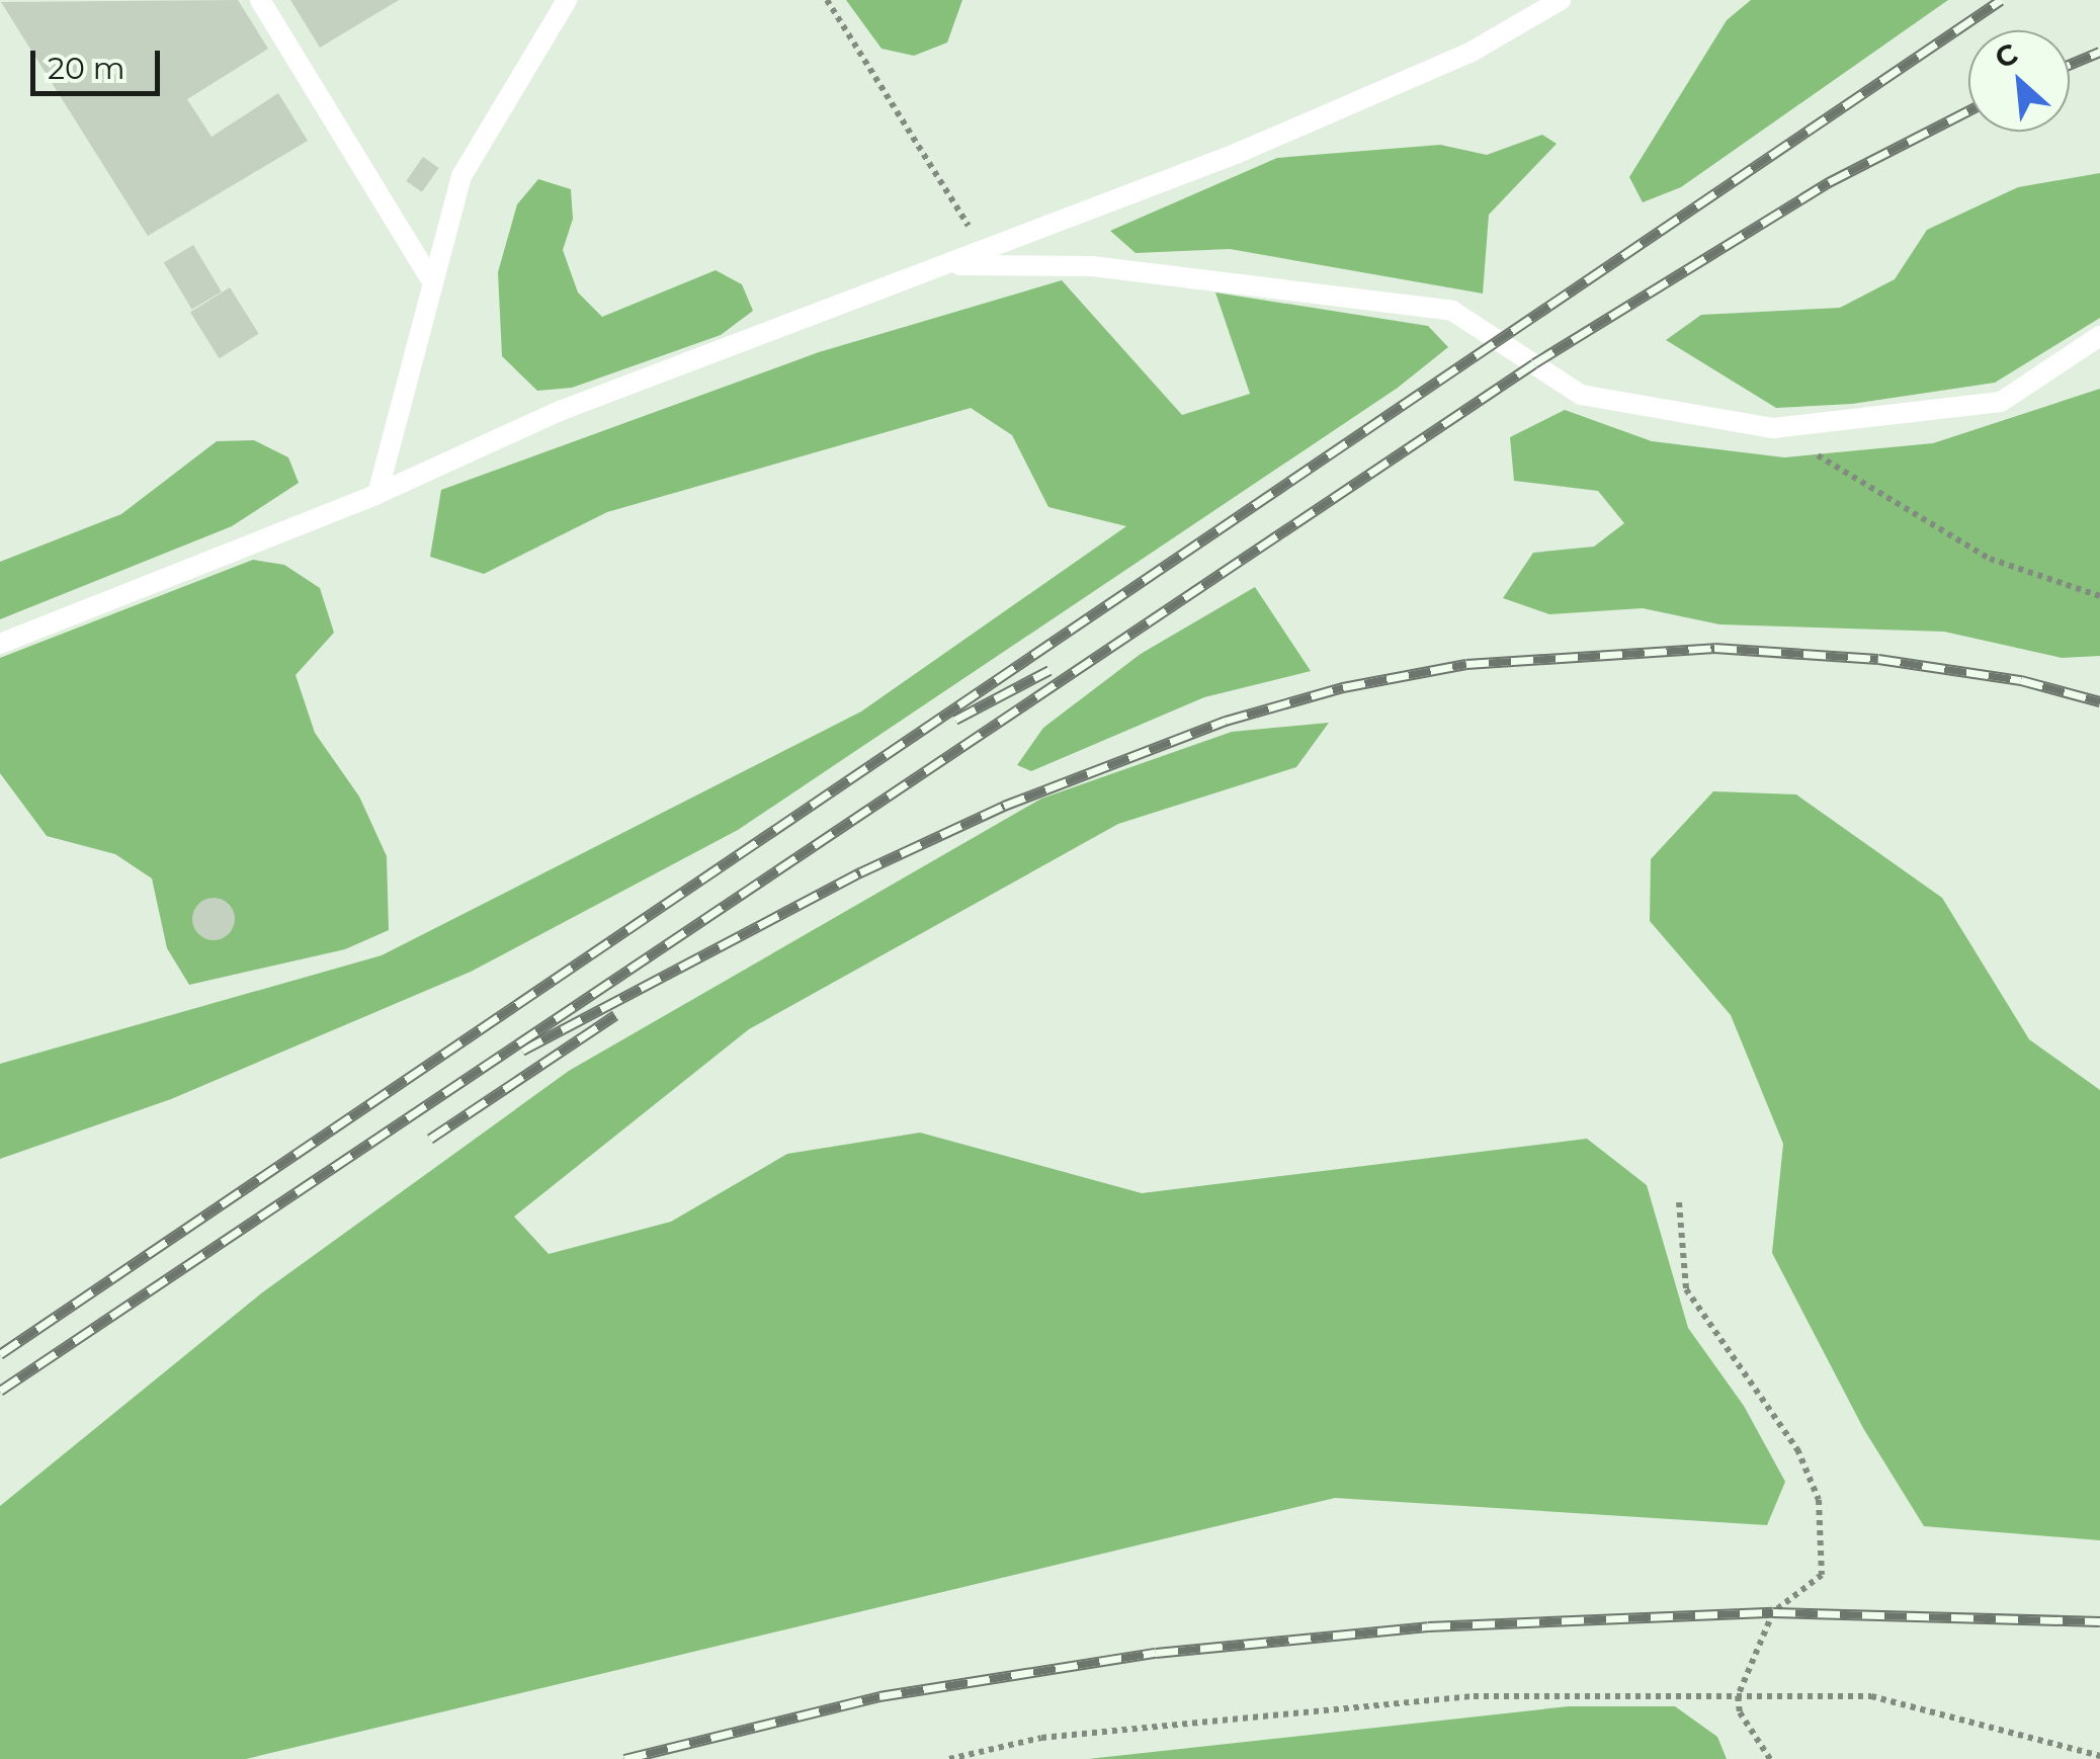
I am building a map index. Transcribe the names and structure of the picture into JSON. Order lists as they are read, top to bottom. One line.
{"scale_bar":"20 m","north":"top left"}
